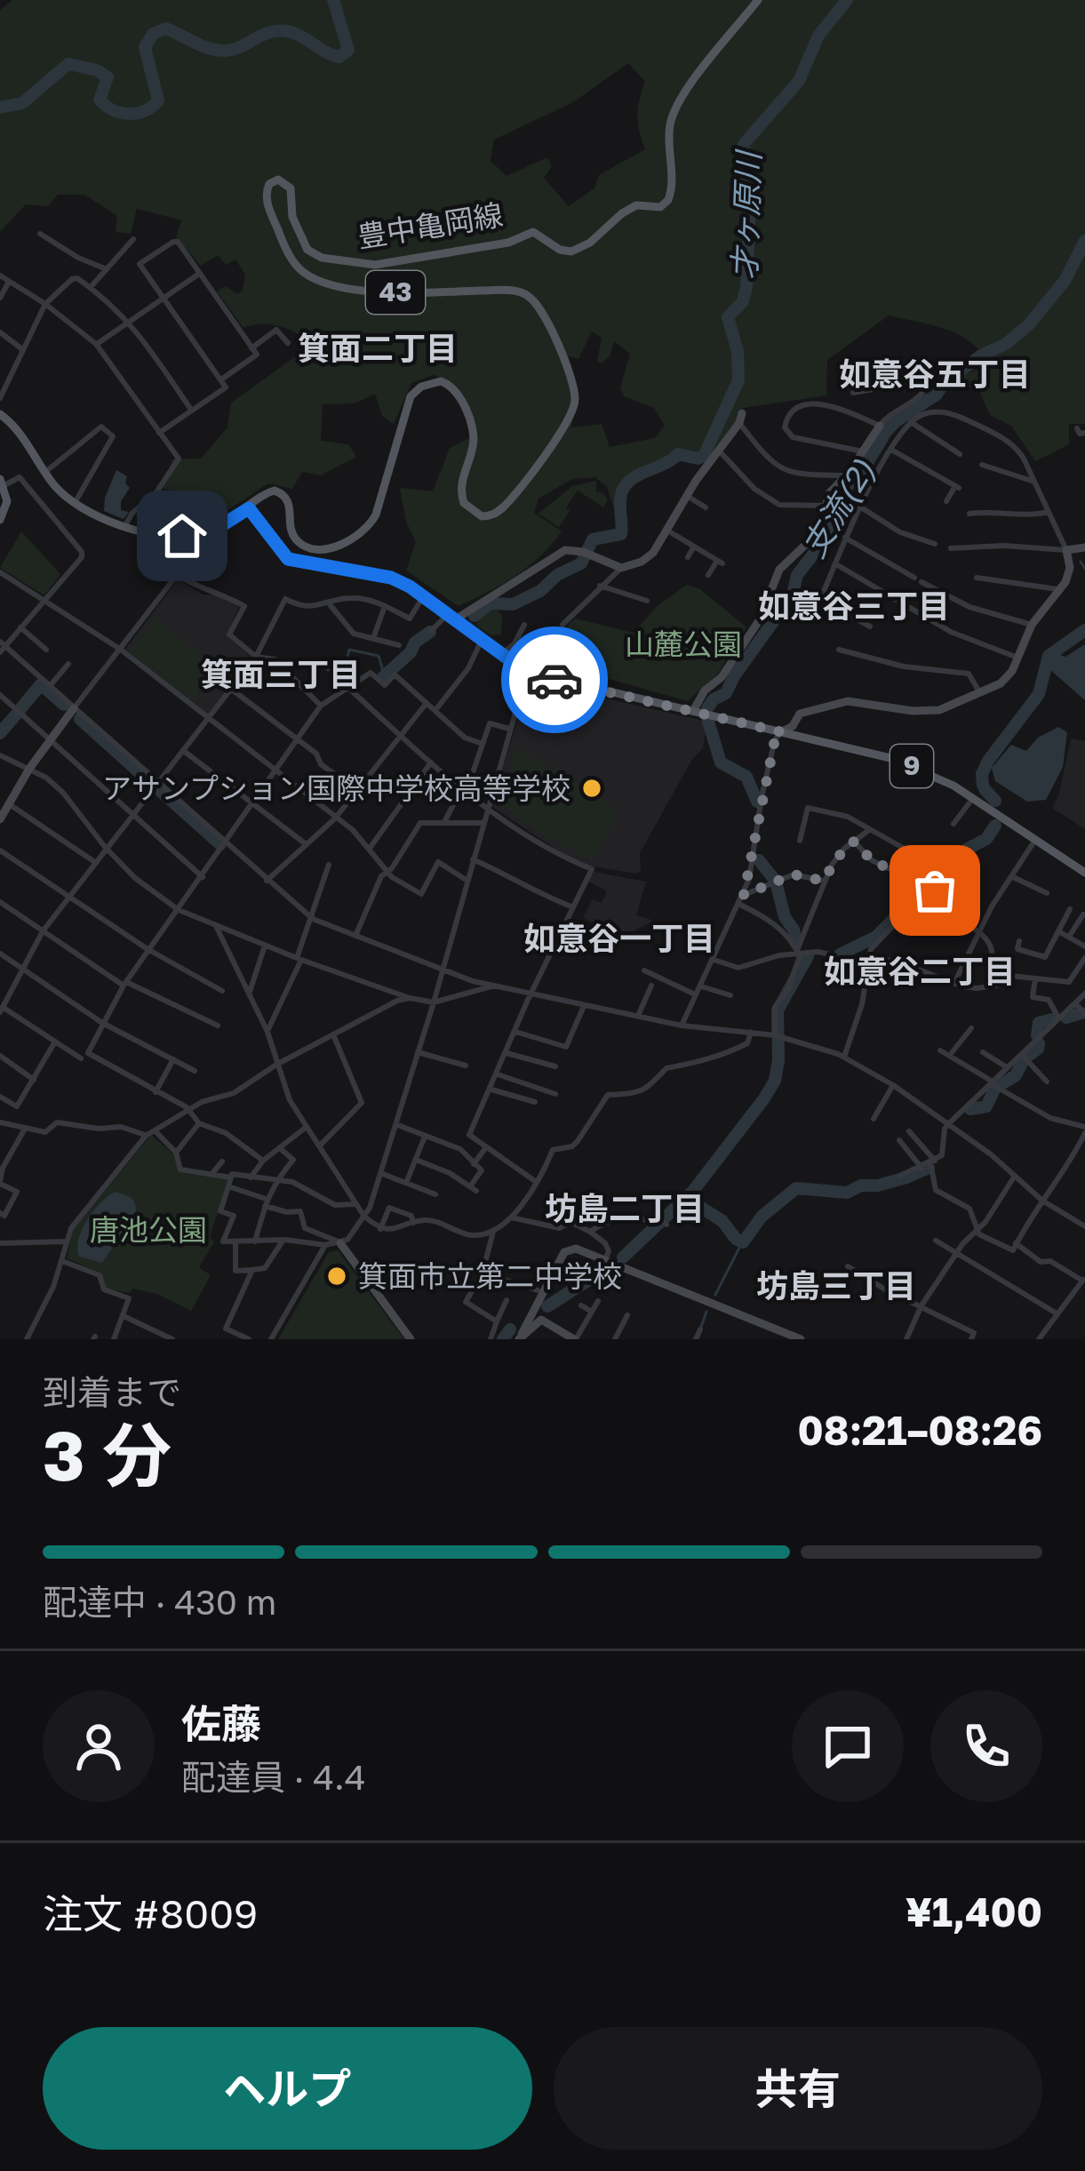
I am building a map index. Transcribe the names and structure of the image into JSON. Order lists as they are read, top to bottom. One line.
{"streets":{"main road":["豊中亀岡線","43","9"]},"crossings":[["豊中亀岡線","9"]],"districts":["箕面二丁目","如意谷五丁目","如意谷三丁目","箕面三丁目","如意谷一丁目","如意谷二丁目","坊島二丁目","坊島三丁目"],"water":["才ヶ原川","支流(2)"],"parks":["山麓公園","唐池公園"],"places":["アサンプション国際中学校高等学校","箕面市立第二中学校"],"page":{"heading":["3 分","到着まで","08:21–08:26"],"panel":["佐藤","配達員 · 4.4","注文 #8009","¥1,400"],"bar":"配達中 · 430 m","buttons":["ヘルプ","共有"]}}
